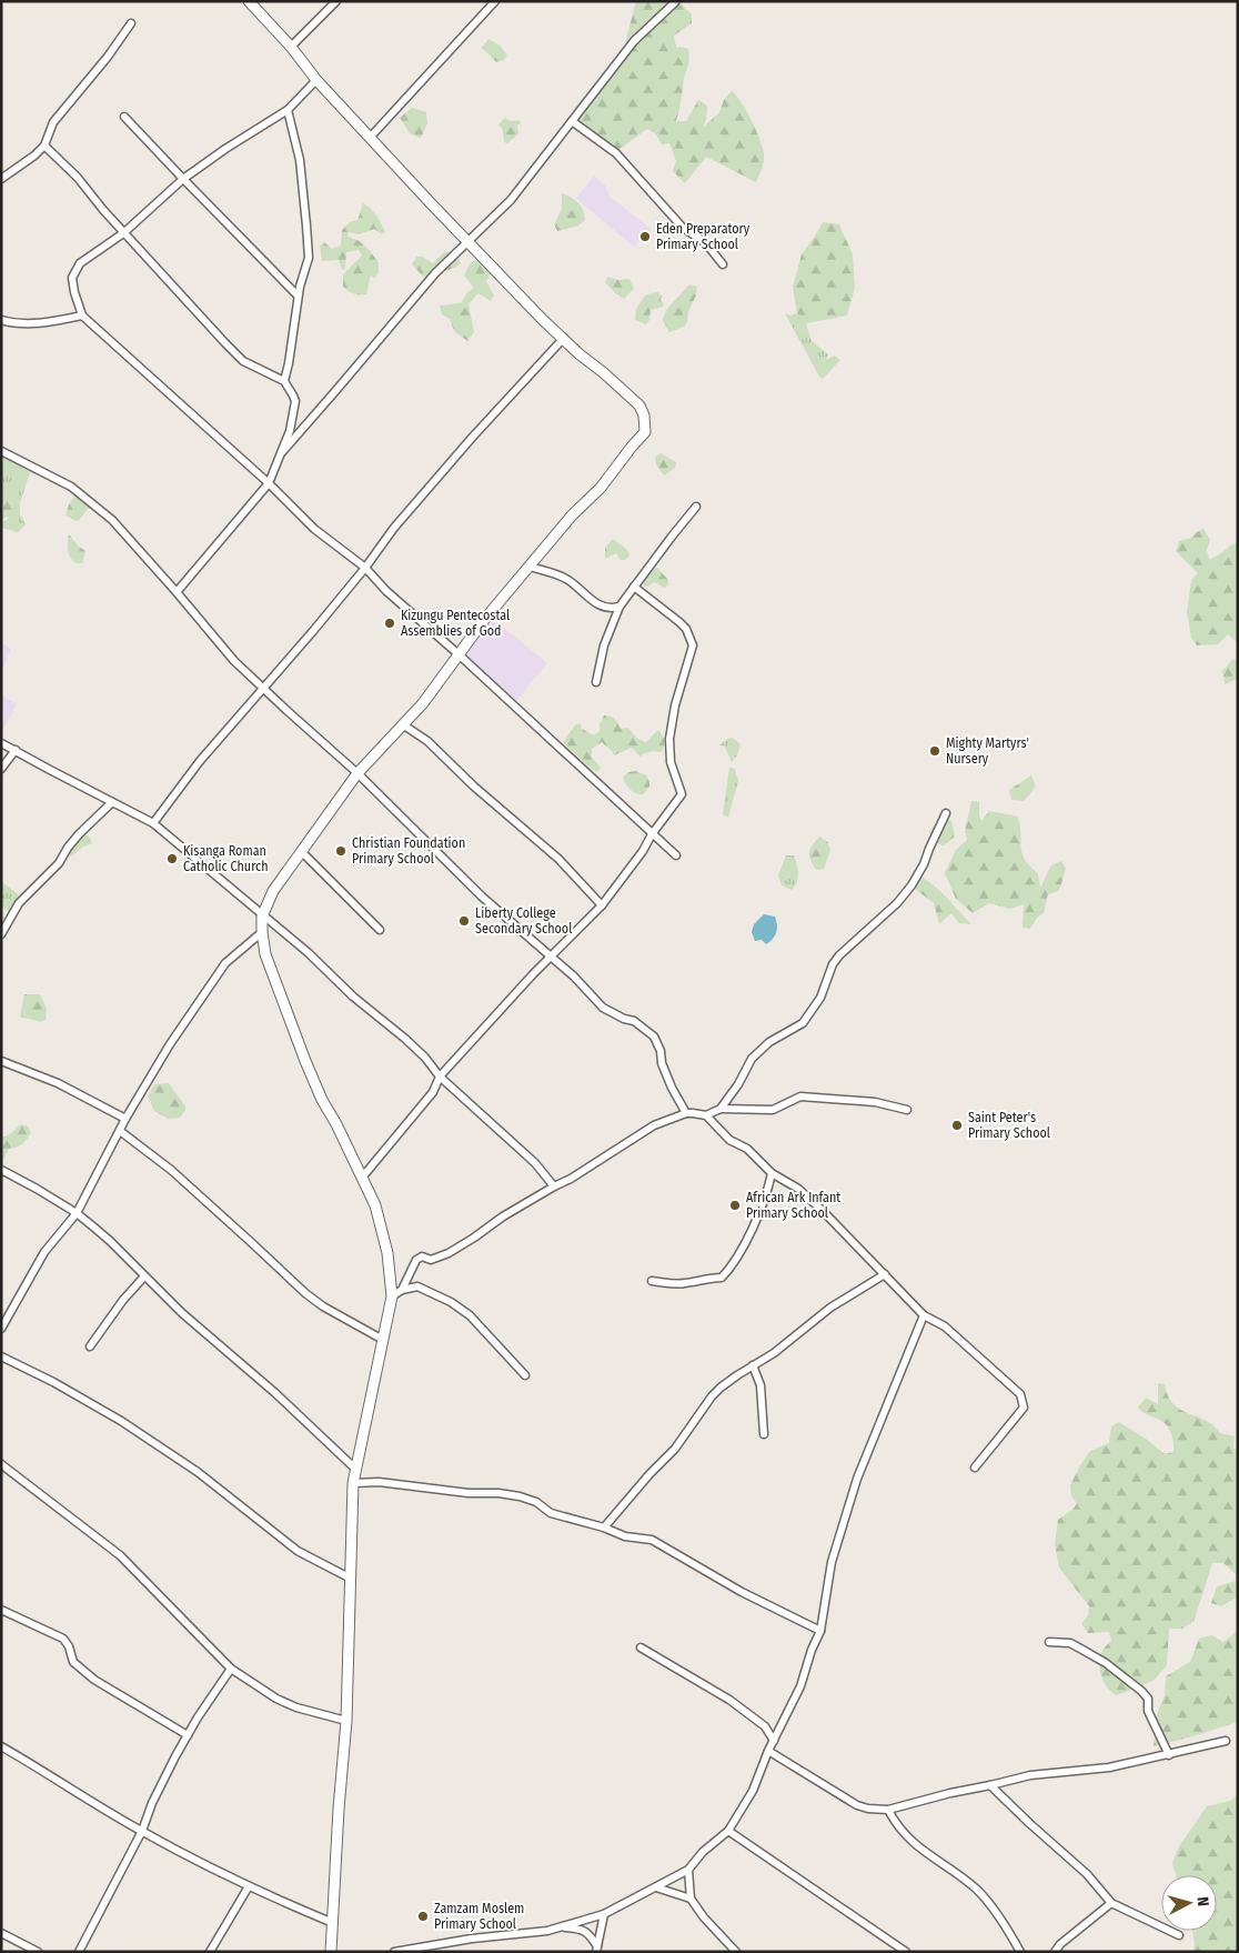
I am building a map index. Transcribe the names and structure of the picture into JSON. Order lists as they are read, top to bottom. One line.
{"places":["Eden Preparatory Primary School","Kizungu Pentecostal Assemblies of God","Mighty Martyrs' Nursery","Christian Foundation Primary School","Kisanga Roman Catholic Church","Liberty College Secondary School","Saint Peter's Primary School","African Ark Infant Primary School","Zamzam Moslem Primary School"],"north":"right"}
